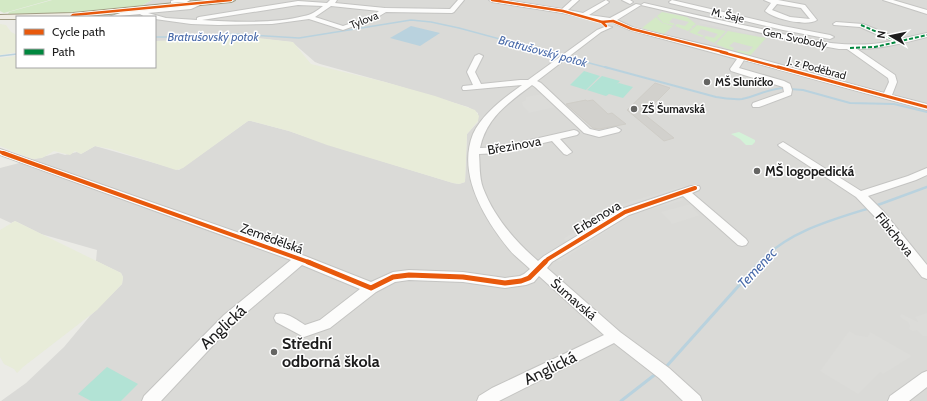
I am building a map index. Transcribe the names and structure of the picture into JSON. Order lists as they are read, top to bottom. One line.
{"streets":{"street":["M. Šaje","Tylova","Gen. Svobody","J. z Poděbrad","Březinova","Erbenova","Fibichova","Zemědělská","Šumavská","Anglická"]},"crossings":[["Gen. Svobody","Šumavská"],["J. z Poděbrad","Šumavská"],["Březinova","Šumavská"],["Erbenova","Šumavská"],["Zemědělská","Anglická"],["Šumavská","Anglická"]],"water":["Bratrušovský potok","Temenec"],"places":["MŠ Sluníčko","ZŠ Šumavská","MŠ logopedická","Střední odborná škola"],"legend":["Cycle path","Path"],"north":"left"}
